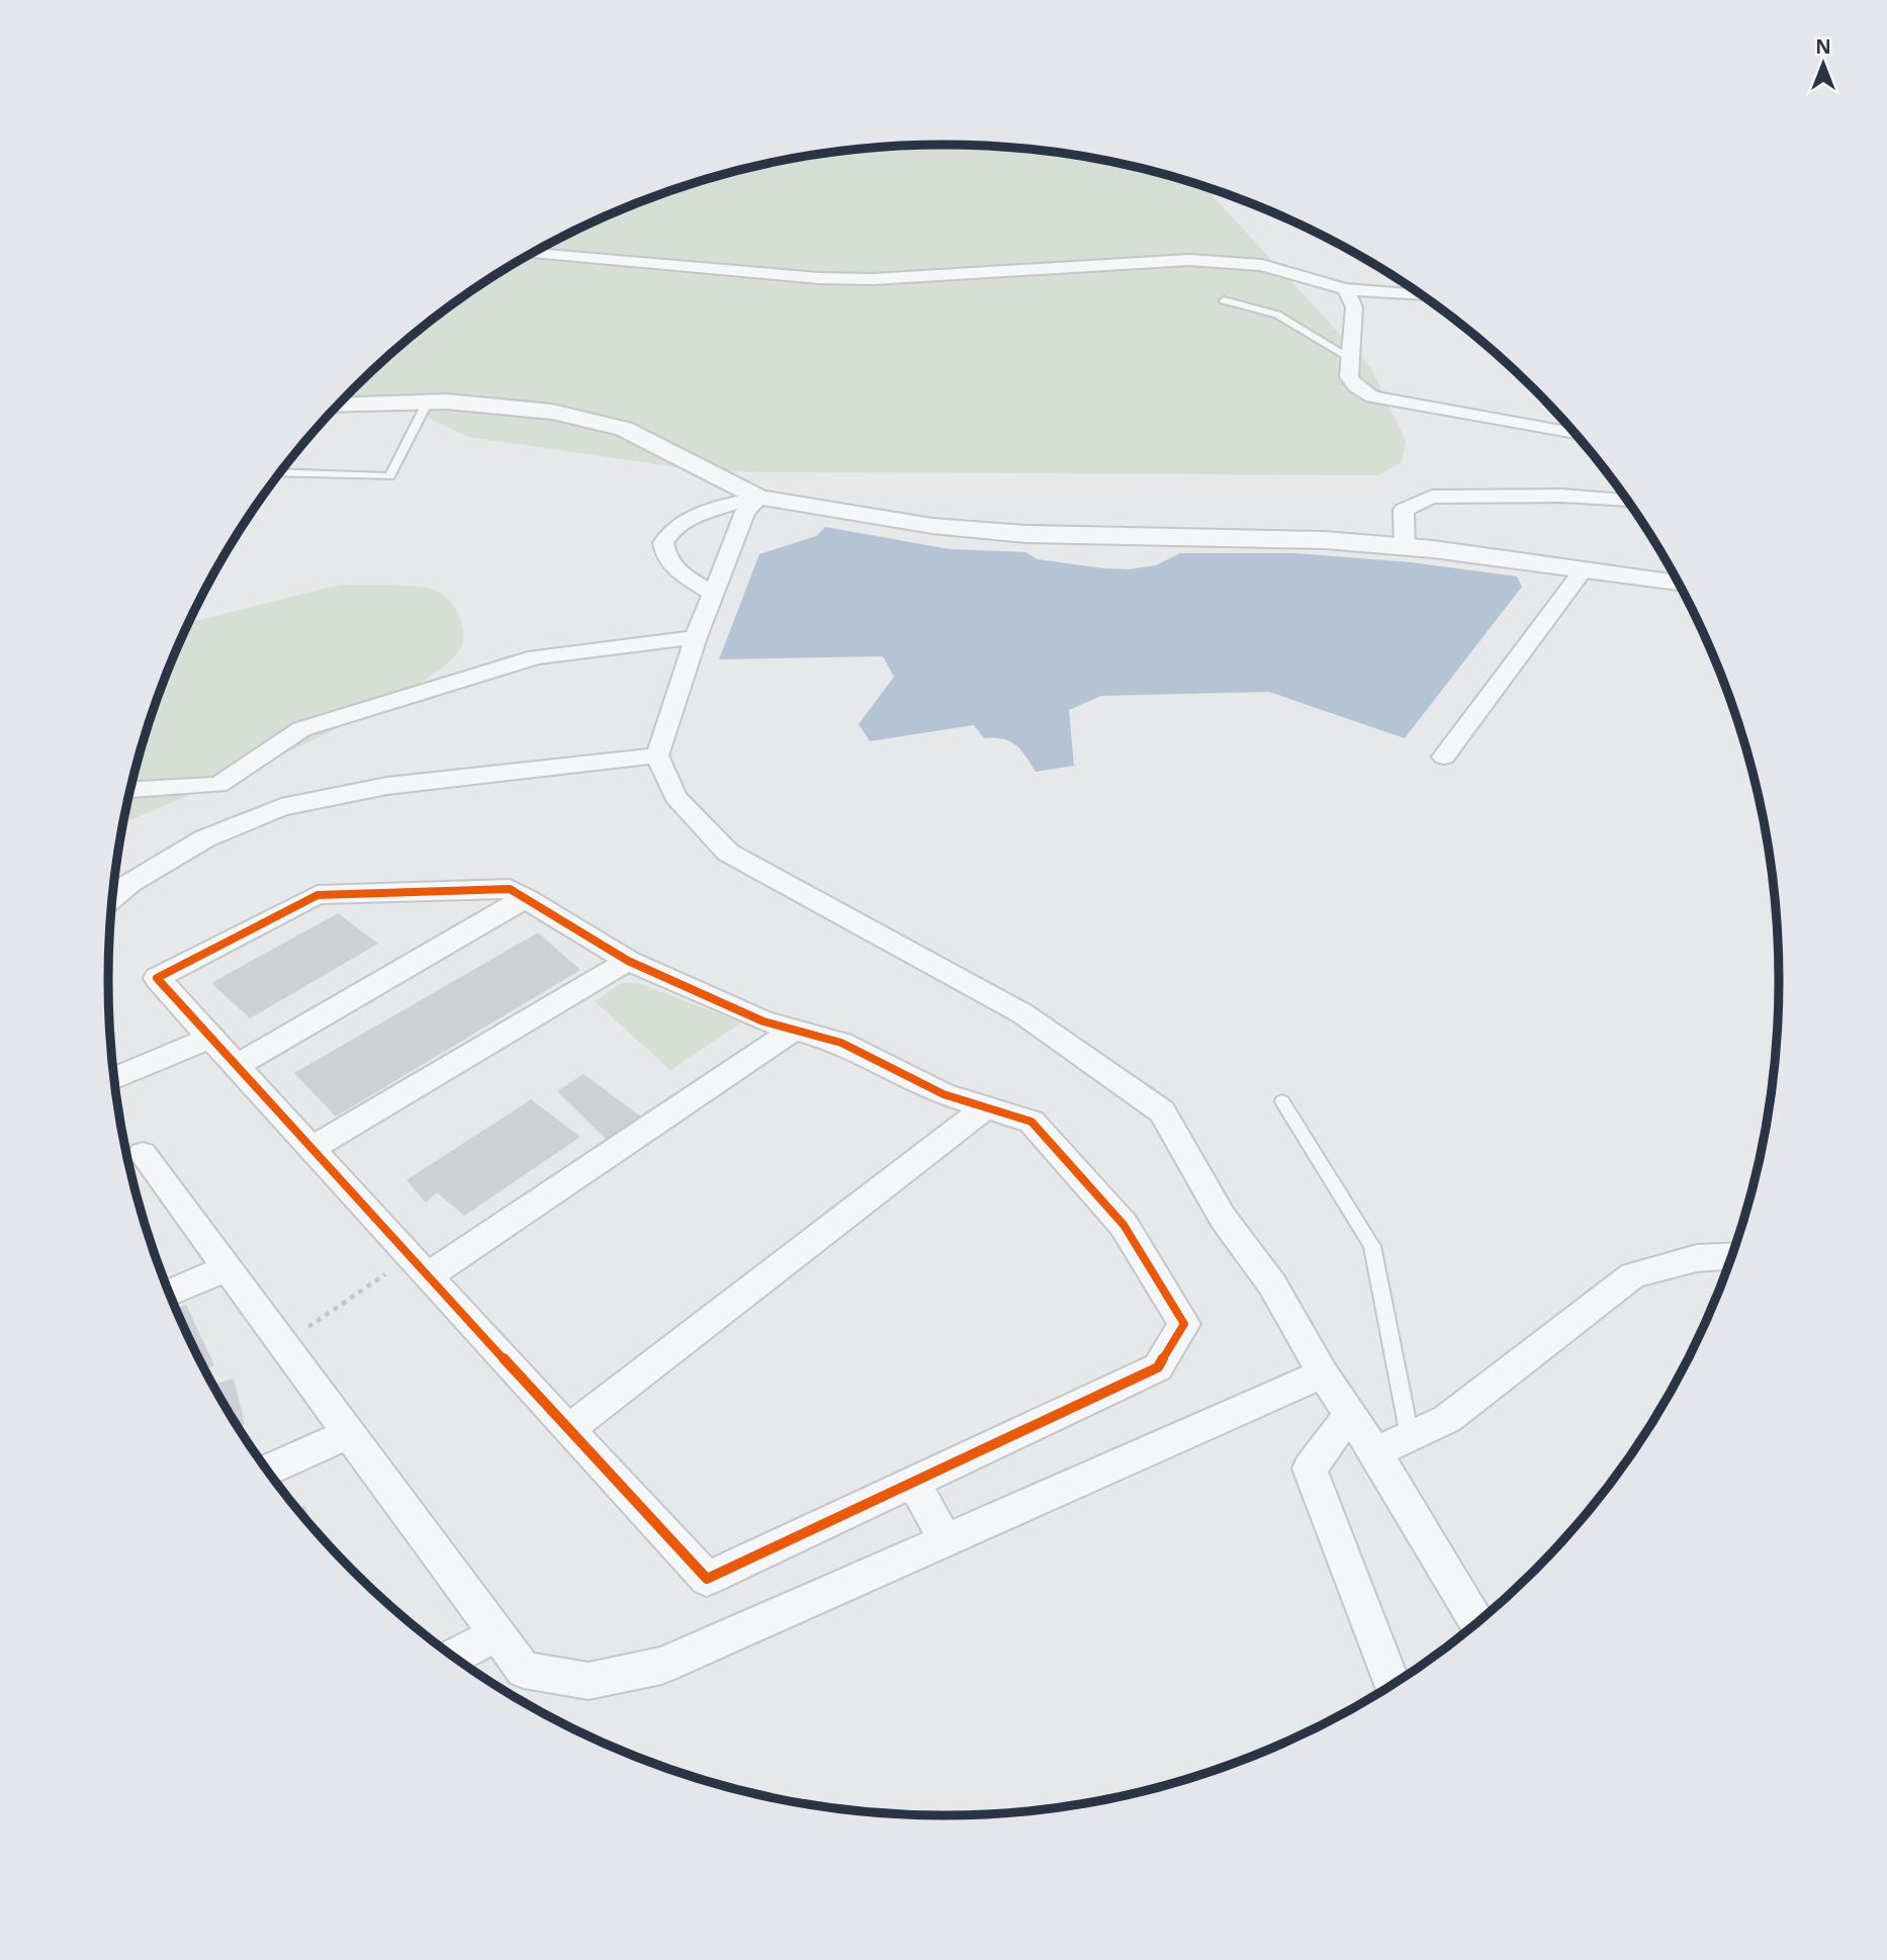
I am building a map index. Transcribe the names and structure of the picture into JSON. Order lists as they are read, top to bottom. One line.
{"north":"top"}
